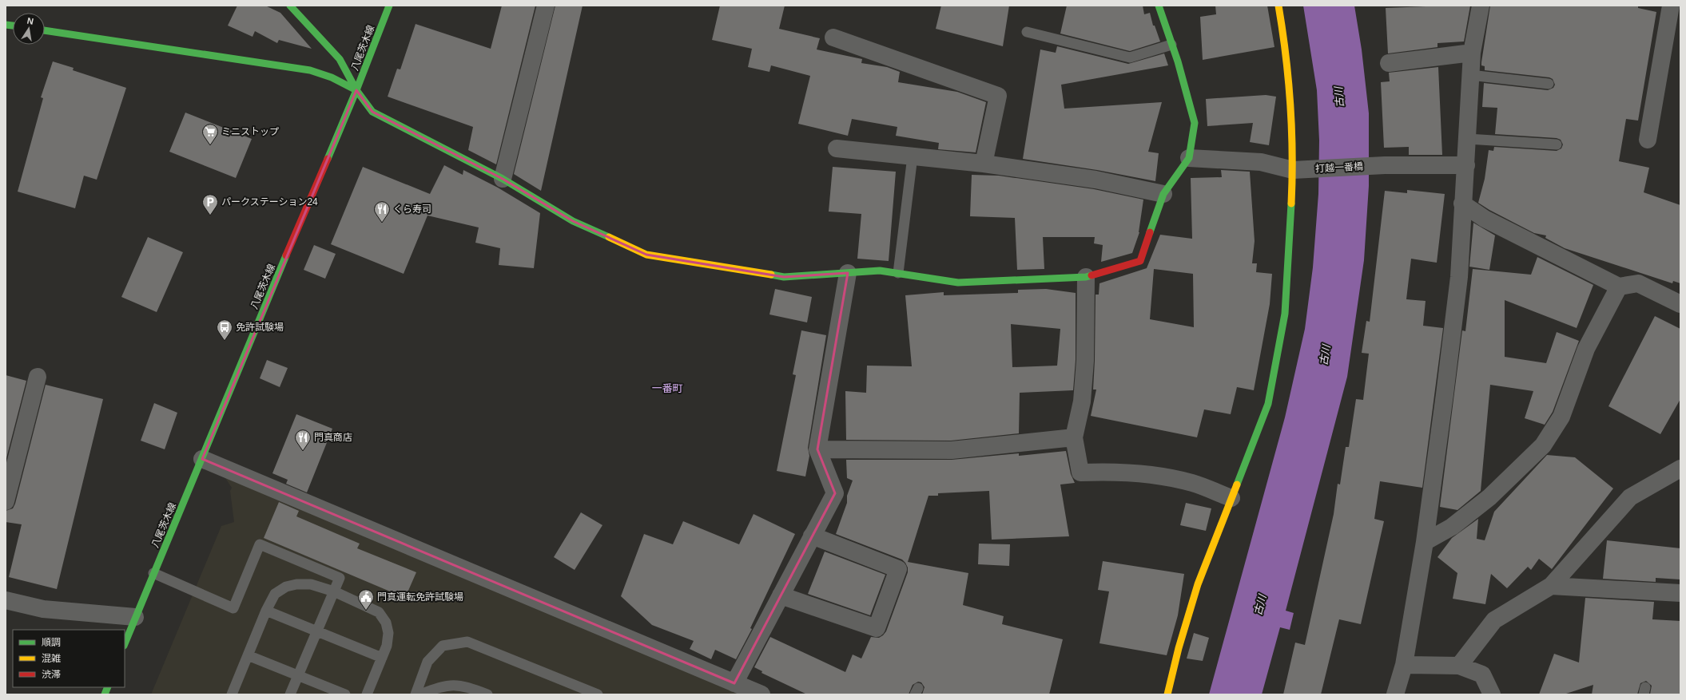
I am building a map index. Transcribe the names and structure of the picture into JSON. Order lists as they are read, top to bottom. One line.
{"streets":{"street":["八尾茨木線","打越一番橋"]},"districts":["一番町"],"water":["古川"],"places":{"supermarket":["ミニストップ"],"parking":["パークステーション24"],"restaurant":["くら寿司","門真商店"],"bus stop":["免許試験場"],"public building":["門真運転免許試験場"]},"legend":["順調","混雑","渋滞"],"north":"top"}
